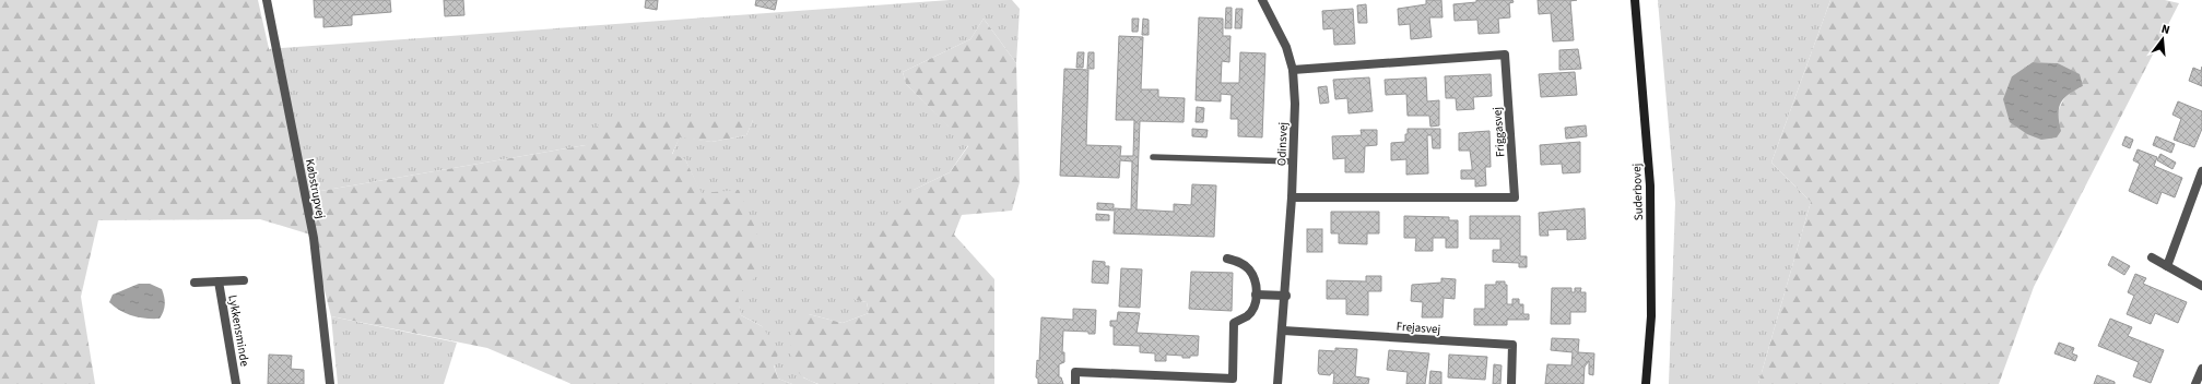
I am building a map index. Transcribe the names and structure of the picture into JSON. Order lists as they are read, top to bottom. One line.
{"streets":{"street":["Friggasvej","Odinsvej","Købstrupvej","Suderbovej","Frejasvej","Lykkensminde"]},"crossings":[["Friggasvej","Odinsvej"],["Odinsvej","Frejasvej"]],"north":"top"}
